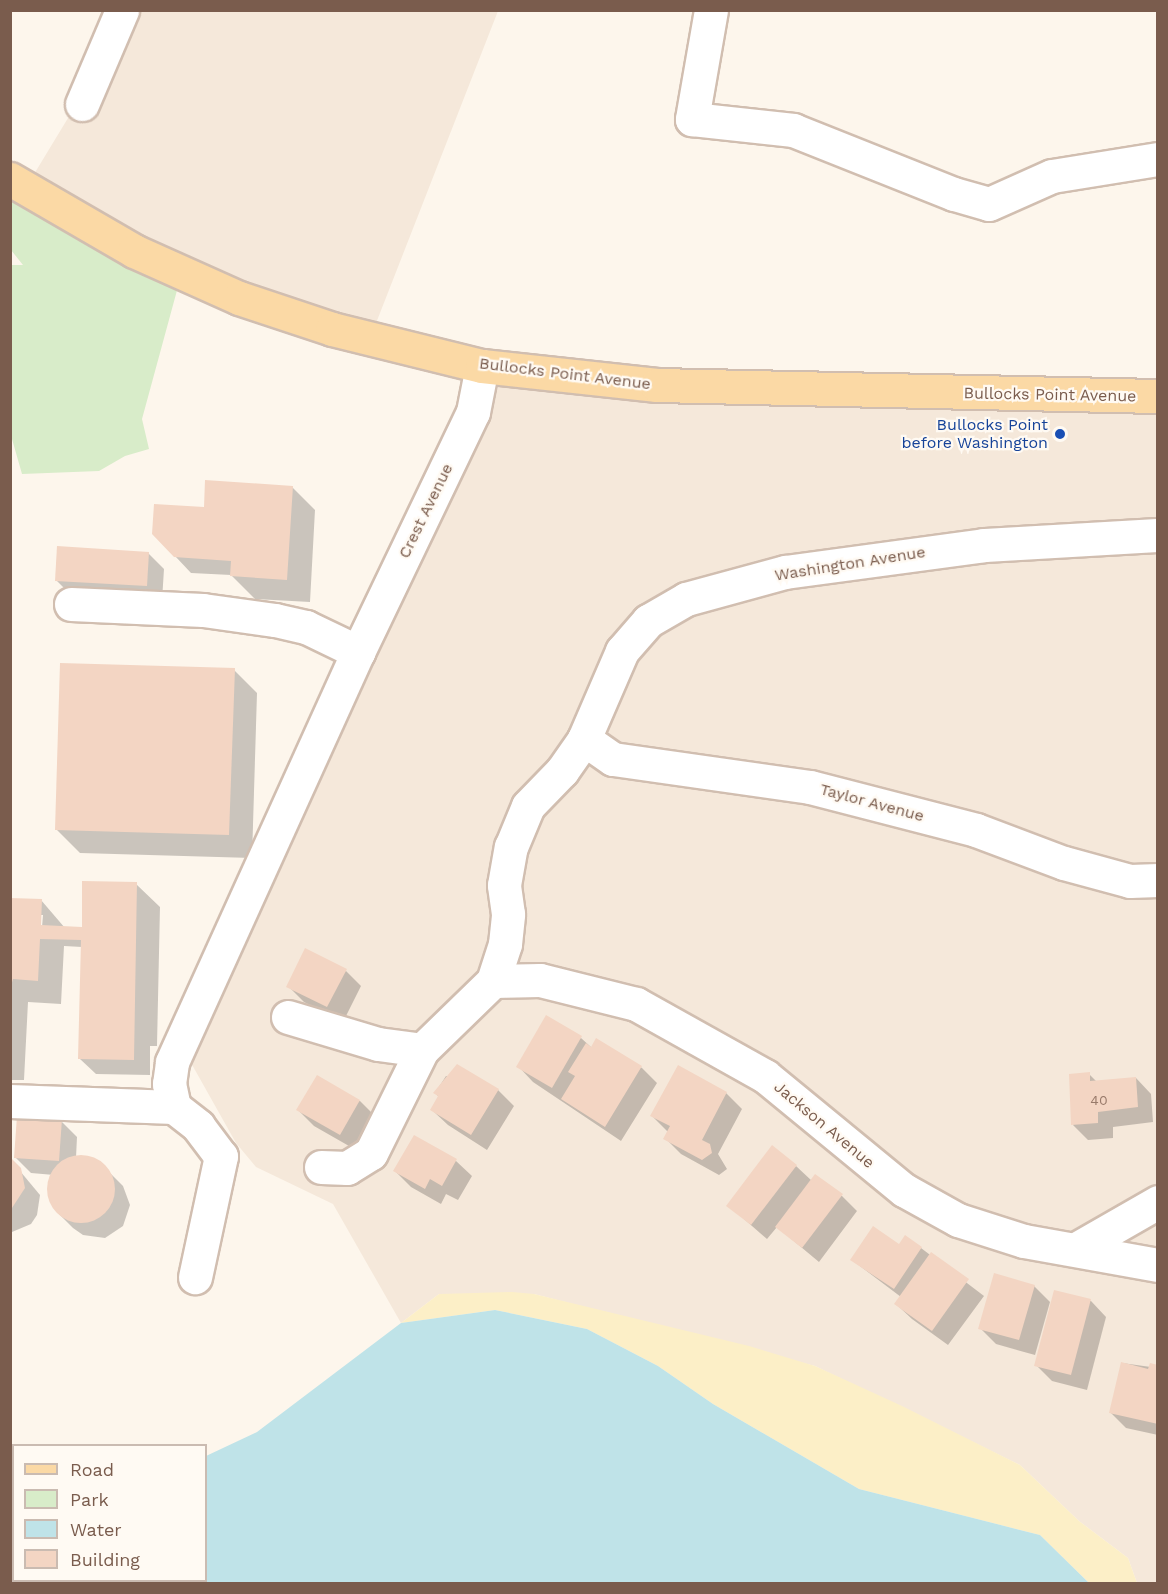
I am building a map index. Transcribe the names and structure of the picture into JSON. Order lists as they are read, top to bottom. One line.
{"streets":{"main road":["Bullocks Point Avenue"],"street":["Crest Avenue","Washington Avenue","Taylor Avenue","Jackson Avenue"]},"crossings":[["Bullocks Point Avenue","Crest Avenue"],["Washington Avenue","Taylor Avenue"],["Washington Avenue","Jackson Avenue"]],"places":["Bullocks Point before Washington"],"house_numbers":["40"],"legend":["Road","Park","Water","Building"]}
